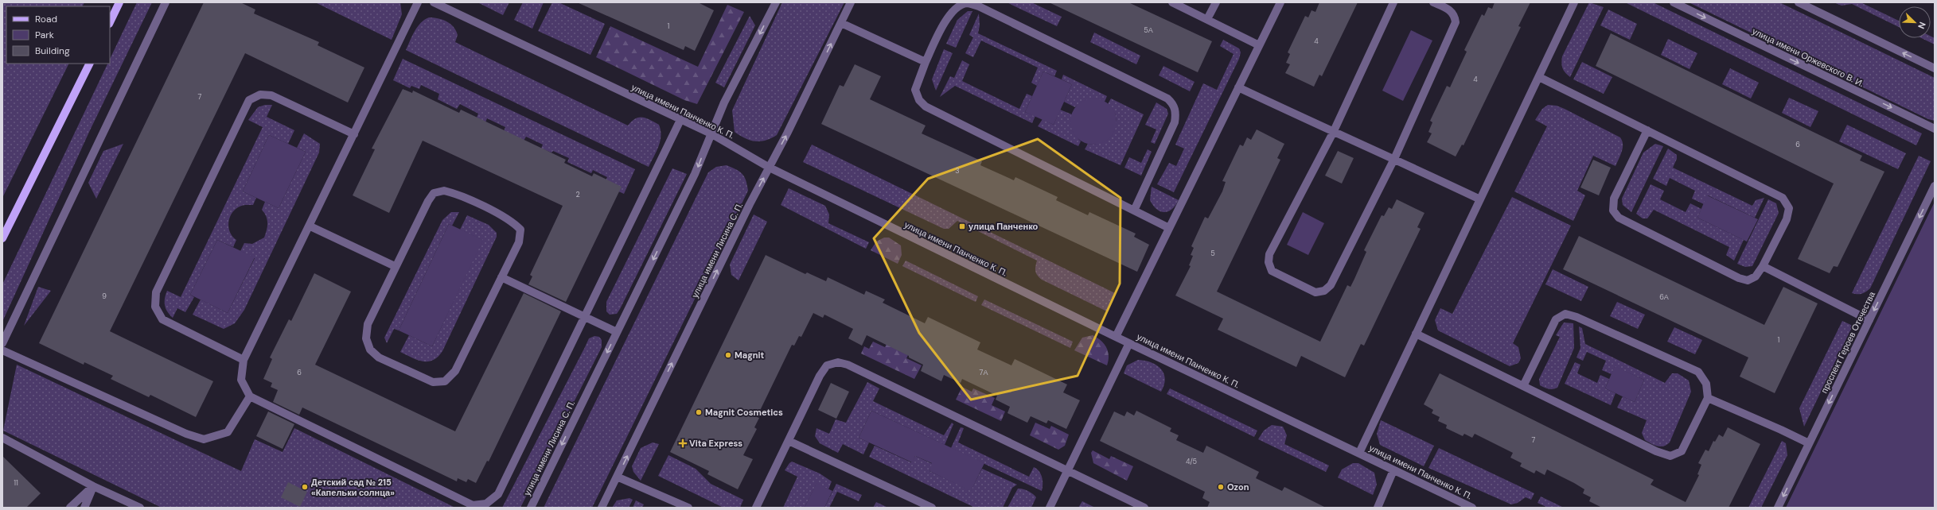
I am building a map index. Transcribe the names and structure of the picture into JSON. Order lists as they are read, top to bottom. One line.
{"streets":{"street":["улица имени Оржевского В. И.","улица имени Панченко К. П.","улица имени Лисина С. П.","проспект Героев Отечества"]},"crossings":[["улица имени Панченко К. П.","улица имени Лисина С. П."]],"one_way":["проспект Героев Отечества"],"places":{"transit":["улица Панченко"],"other":["Magnit","Magnit Cosmetics","Детский сад № 215 «Капельки солнца»","Ozon"],"health":["Vita Express"]},"house_numbers":["1","5А","4","4","7","6","3","2","5","9","6А","1","6","7А","7","4/5","11"],"legend":["Road","Park","Building"],"north":"bottom right"}
